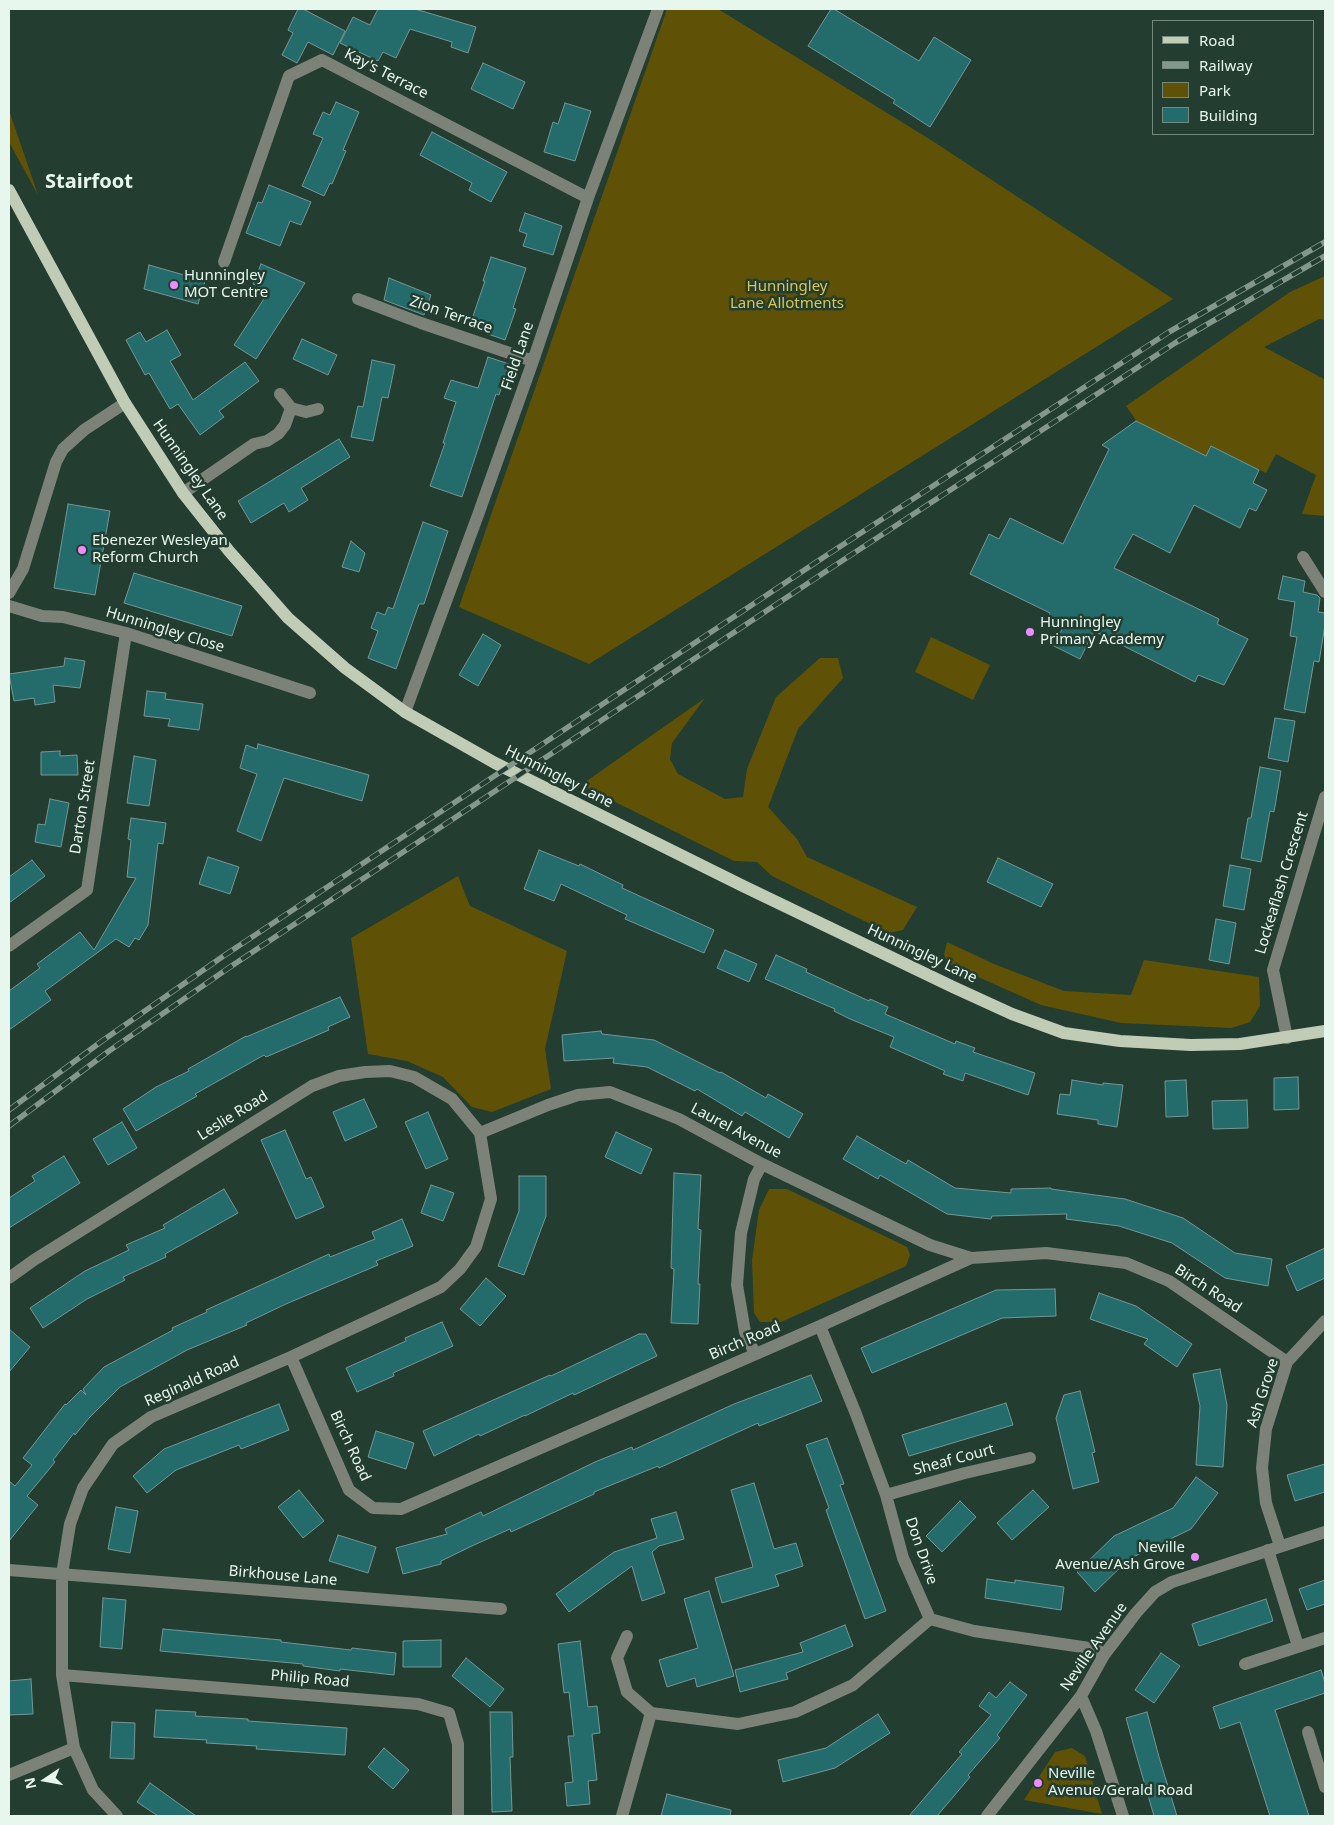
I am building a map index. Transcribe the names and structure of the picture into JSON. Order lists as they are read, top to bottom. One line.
{"streets":{"main road":["Hunningley Lane"],"street":["Kay's Terrace","Zion Terrace","Field Lane","Hunningley Close","Darton Street","Lockeaflash Crescent","Leslie Road","Laurel Avenue","Birch Road","Reginald Road","Ash Grove","Sheaf Court","Don Drive","Birkhouse Lane","Neville Avenue","Philip Road"]},"crossings":[["Kay's Terrace","Field Lane"],["Zion Terrace","Field Lane"],["Field Lane","Hunningley Lane"],["Hunningley Lane","Lockeaflash Crescent"],["Hunningley Close","Darton Street"],["Leslie Road","Laurel Avenue"],["Leslie Road","Reginald Road"],["Laurel Avenue","Birch Road"],["Laurel Avenue","Reginald Road"],["Birch Road","Reginald Road"],["Birch Road","Ash Grove"],["Birch Road","Don Drive"],["Reginald Road","Birkhouse Lane"],["Reginald Road","Philip Road"],["Ash Grove","Neville Avenue"],["Sheaf Court","Don Drive"]],"districts":["Stairfoot"],"parks":["Hunningley Lane Allotments"],"places":["Hunningley MOT Centre","Ebenezer Wesleyan Reform Church","Hunningley Primary Academy","Neville Avenue/Ash Grove","Neville Avenue/Gerald Road"],"legend":["Road","Railway","Park","Building"],"north":"left"}
